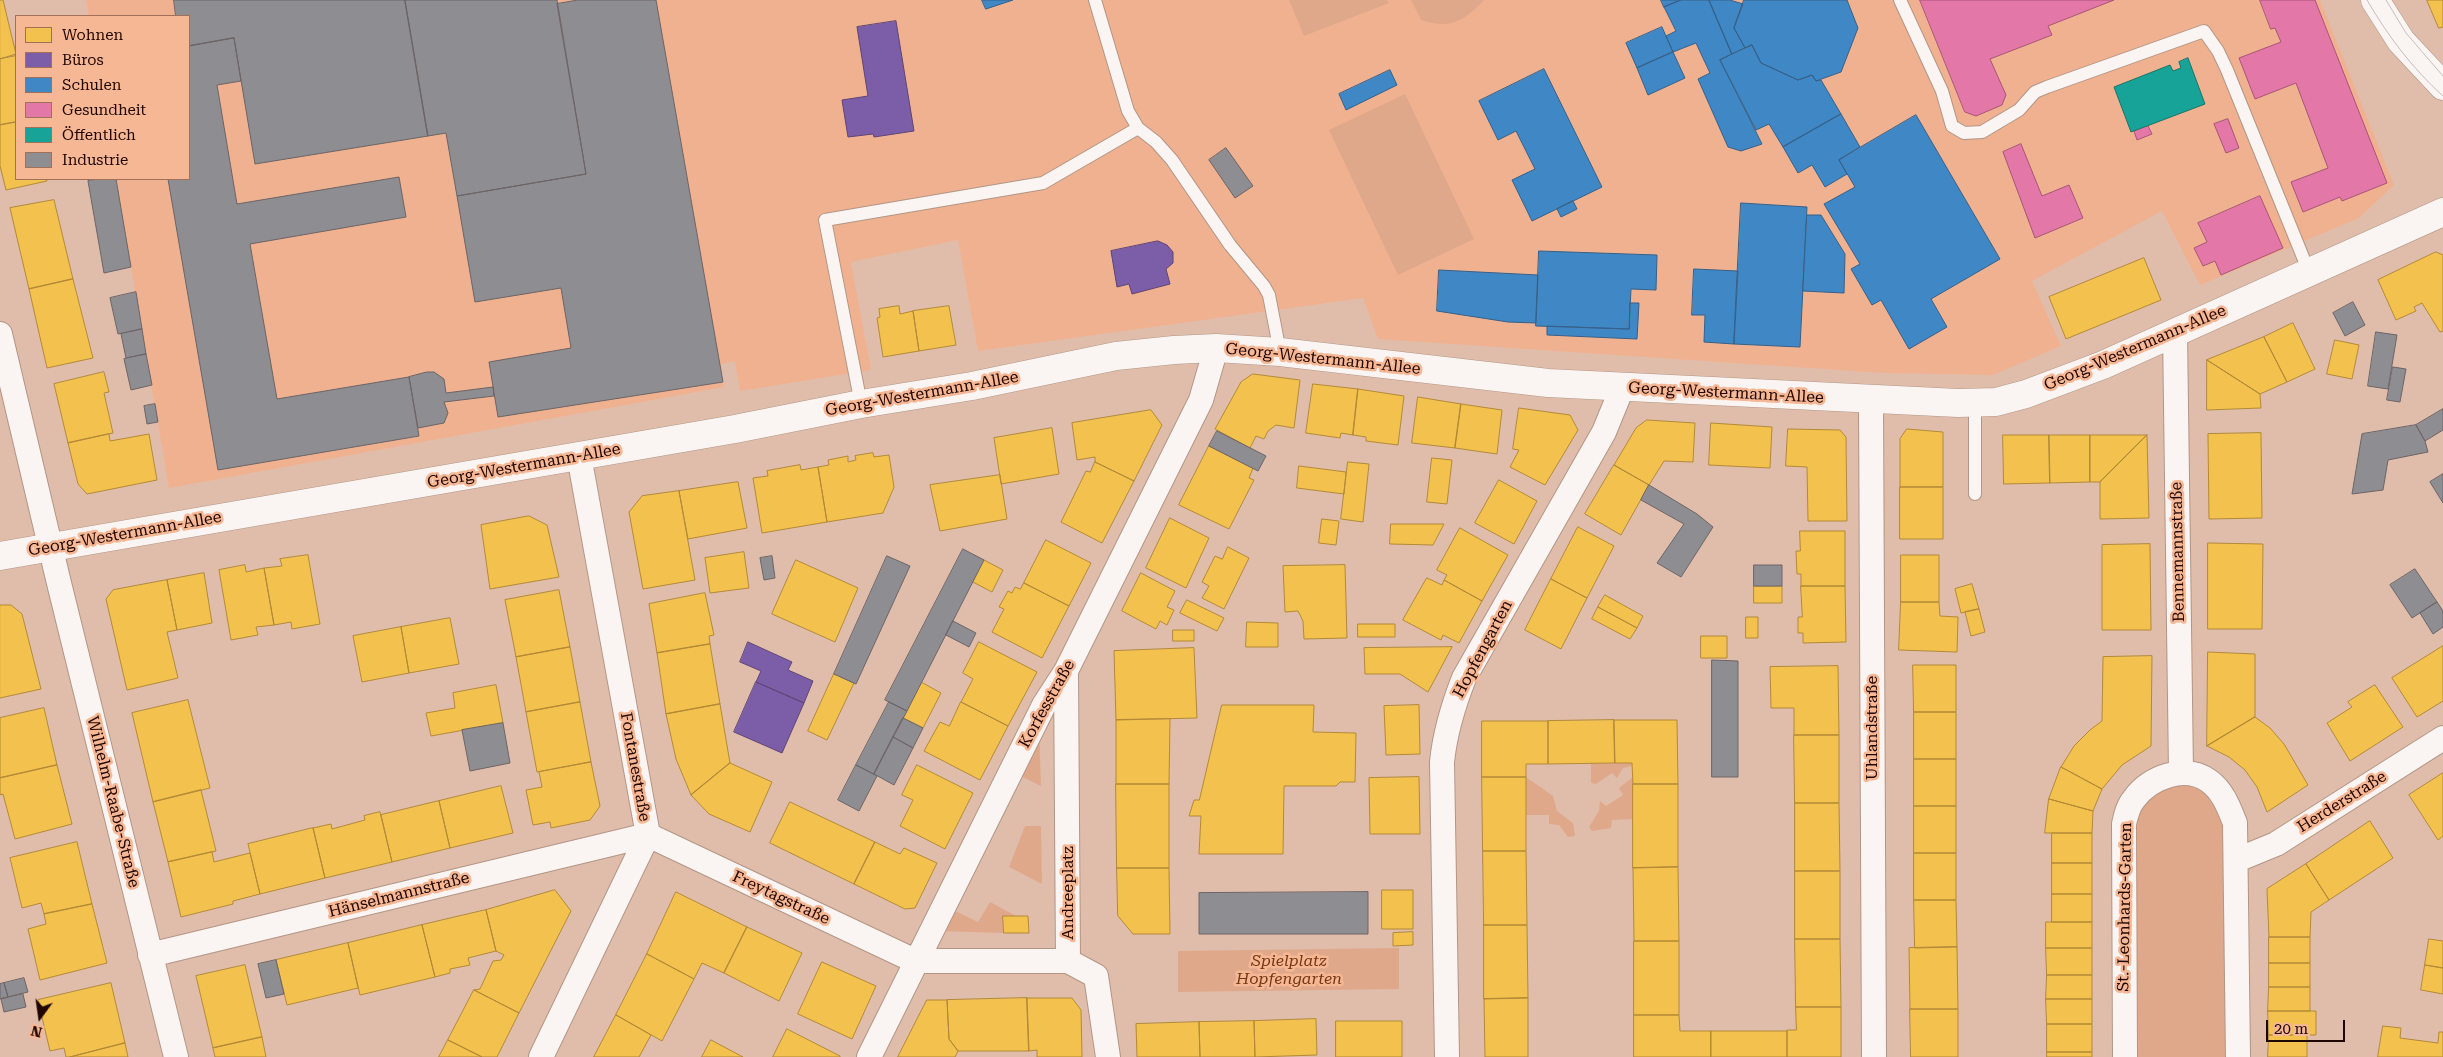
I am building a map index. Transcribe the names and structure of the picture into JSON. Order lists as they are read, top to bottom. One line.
{"streets":{"street":["Georg-Westermann-Allee","Bennemannstraße","Hopfengarten","Korfesstraße","Uhlandstraße","Fontanestraße","Wilhelm-Raabe-Straße","Herderstraße","Andreeplatz","Hänselmannstraße","Freytagstraße","St.-Leonhards-Garten"]},"crossings":[["Georg-Westermann-Allee","Bennemannstraße"],["Georg-Westermann-Allee","Hopfengarten"],["Georg-Westermann-Allee","Korfesstraße"],["Georg-Westermann-Allee","Uhlandstraße"],["Georg-Westermann-Allee","Fontanestraße"],["Georg-Westermann-Allee","Wilhelm-Raabe-Straße"],["Bennemannstraße","St.-Leonhards-Garten"],["Korfesstraße","Andreeplatz"],["Korfesstraße","Freytagstraße"],["Fontanestraße","Hänselmannstraße"],["Fontanestraße","Freytagstraße"],["Wilhelm-Raabe-Straße","Hänselmannstraße"],["Andreeplatz","Freytagstraße"],["Hänselmannstraße","Freytagstraße"]],"parks":["Spielplatz Hopfengarten"],"legend":["Wohnen","Büros","Schulen","Gesundheit","Öffentlich","Industrie"],"scale_bar":"20 m","north":"bottom"}
